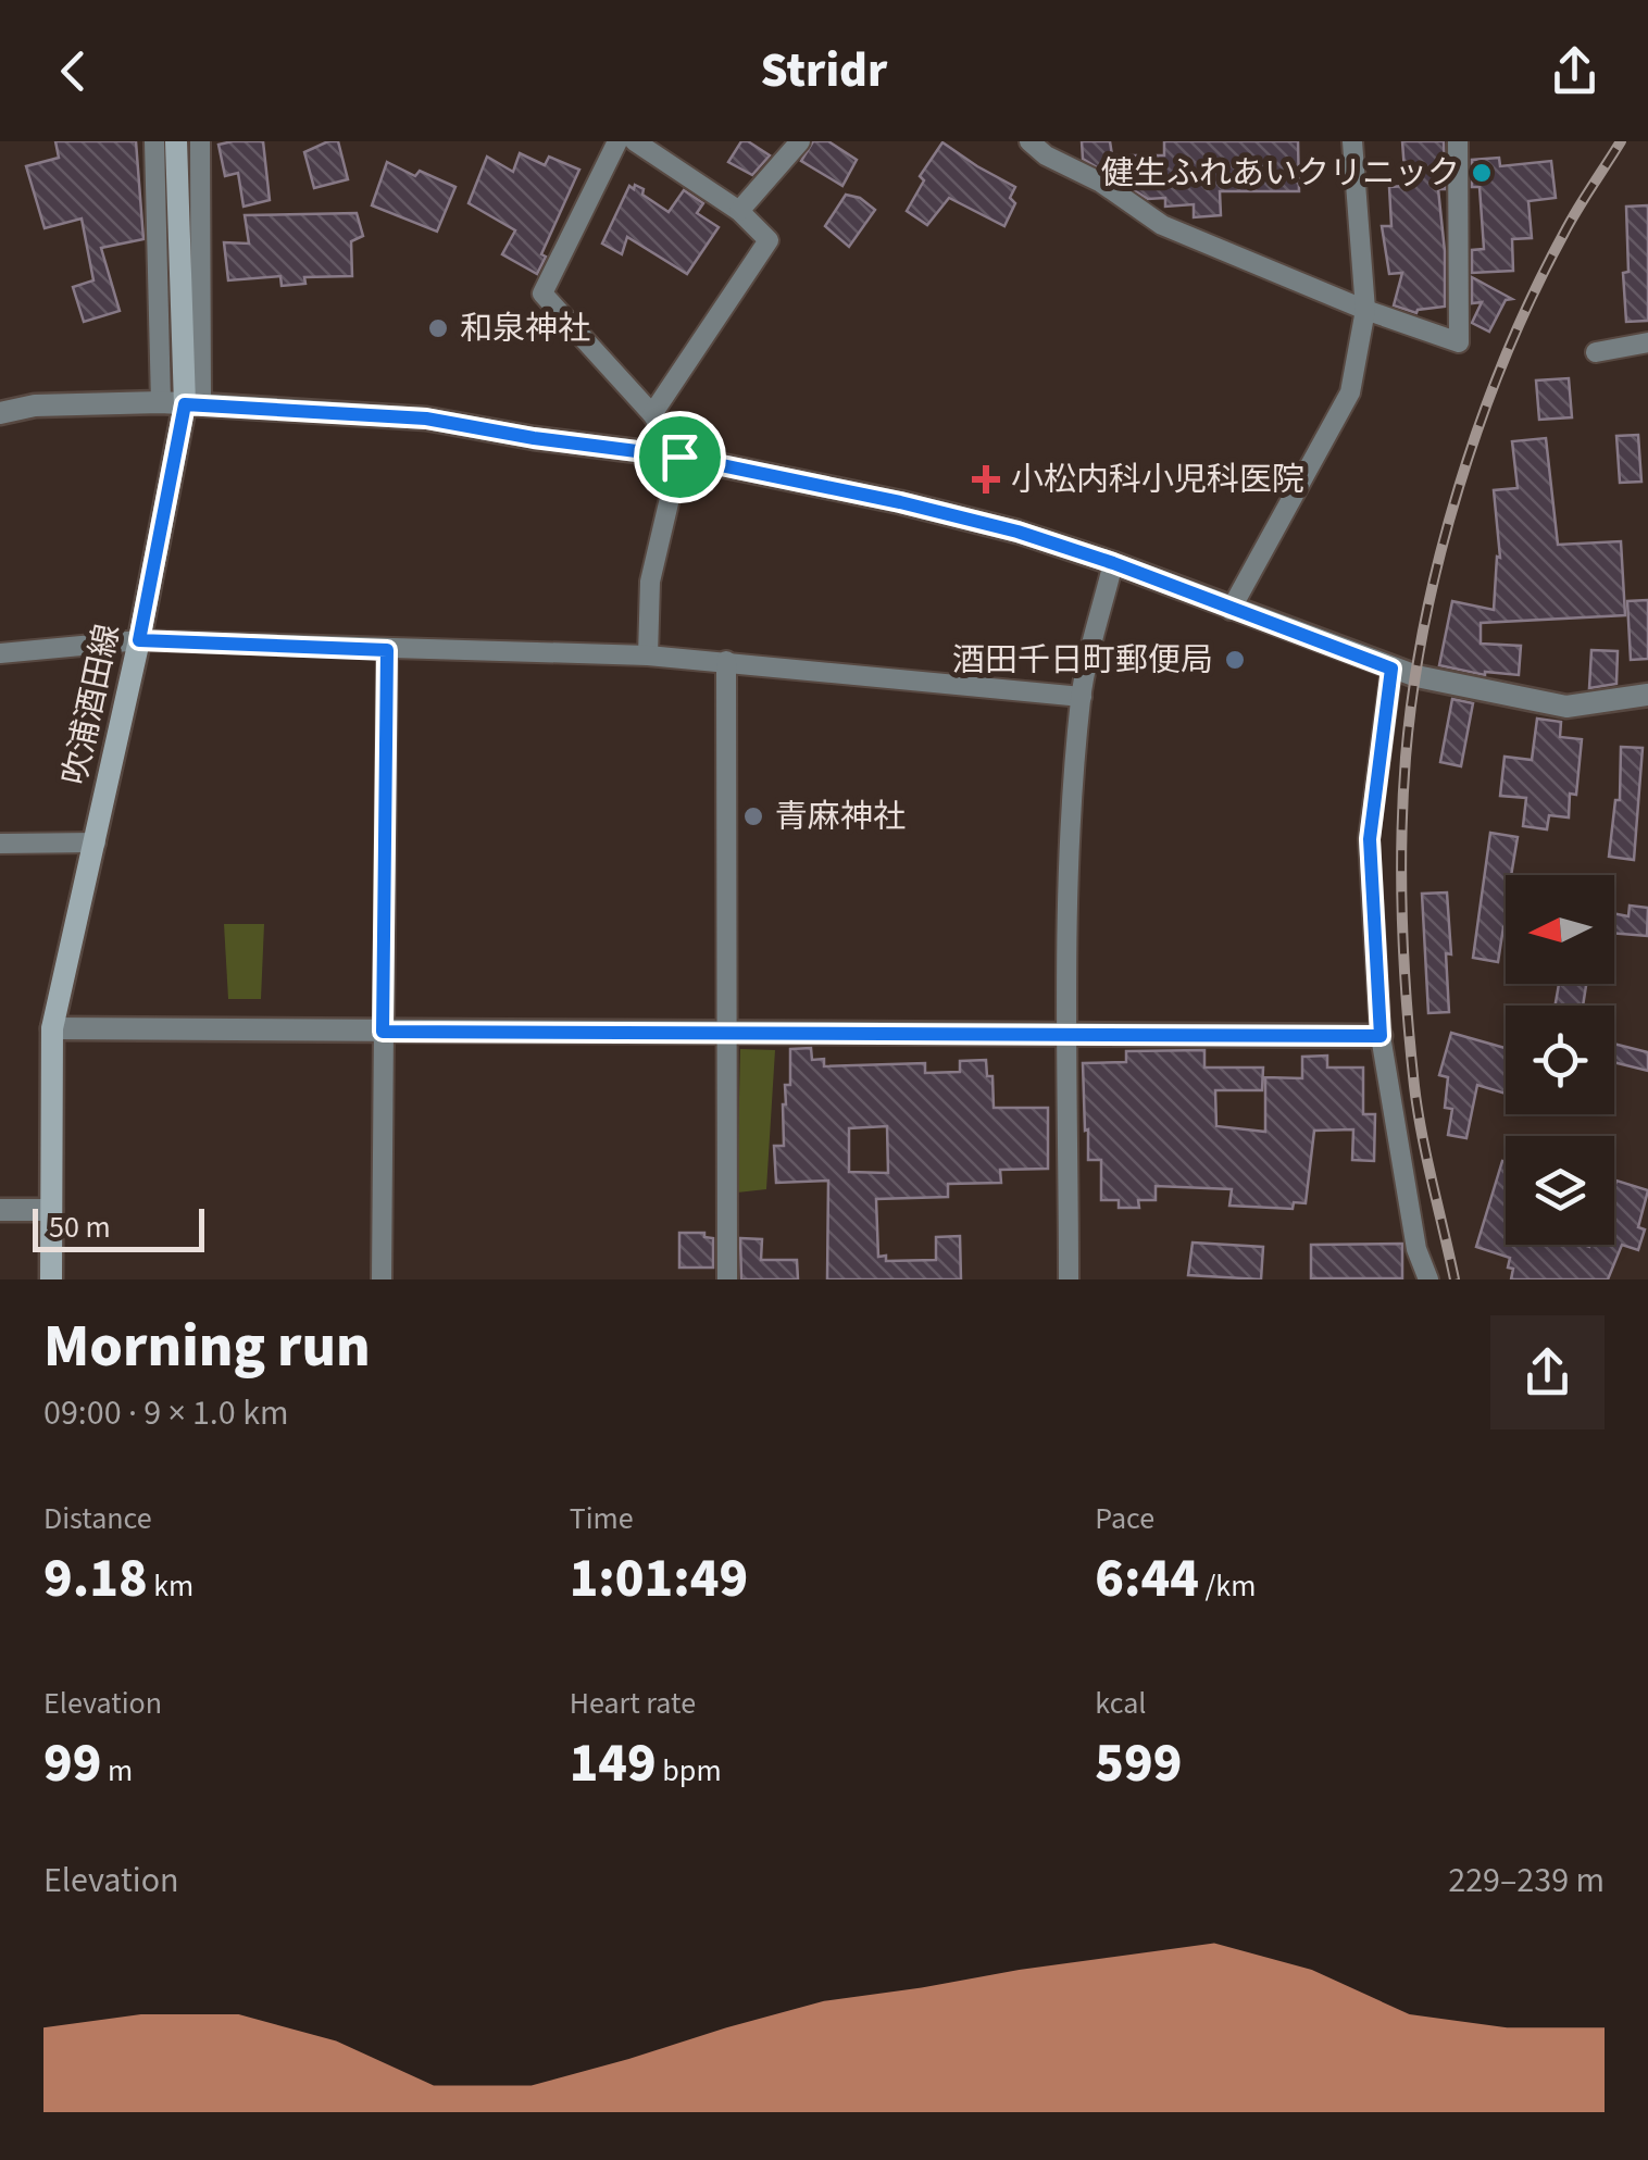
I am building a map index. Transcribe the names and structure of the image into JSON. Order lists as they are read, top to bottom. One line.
{"streets":{"main road":["吹浦酒田線"]},"places":{"other":["健生ふれあいクリニック","和泉神社","酒田千日町郵便局","青麻神社"],"health":["小松内科小児科医院"]},"scale_bar":"50 m","north":"left","page":{"header":"Stridr","scale":"50 m","heading":["Morning run","09:00 · 9 × 1.0 km"],"stats":[["Distance","9.18 km"],["Time","1:01:49"],["Pace","6:44 /km"],["Elevation","99 m"],["Heart rate","149 bpm"],["kcal","599"]],"chart":["Elevation","229–239 m"]}}
